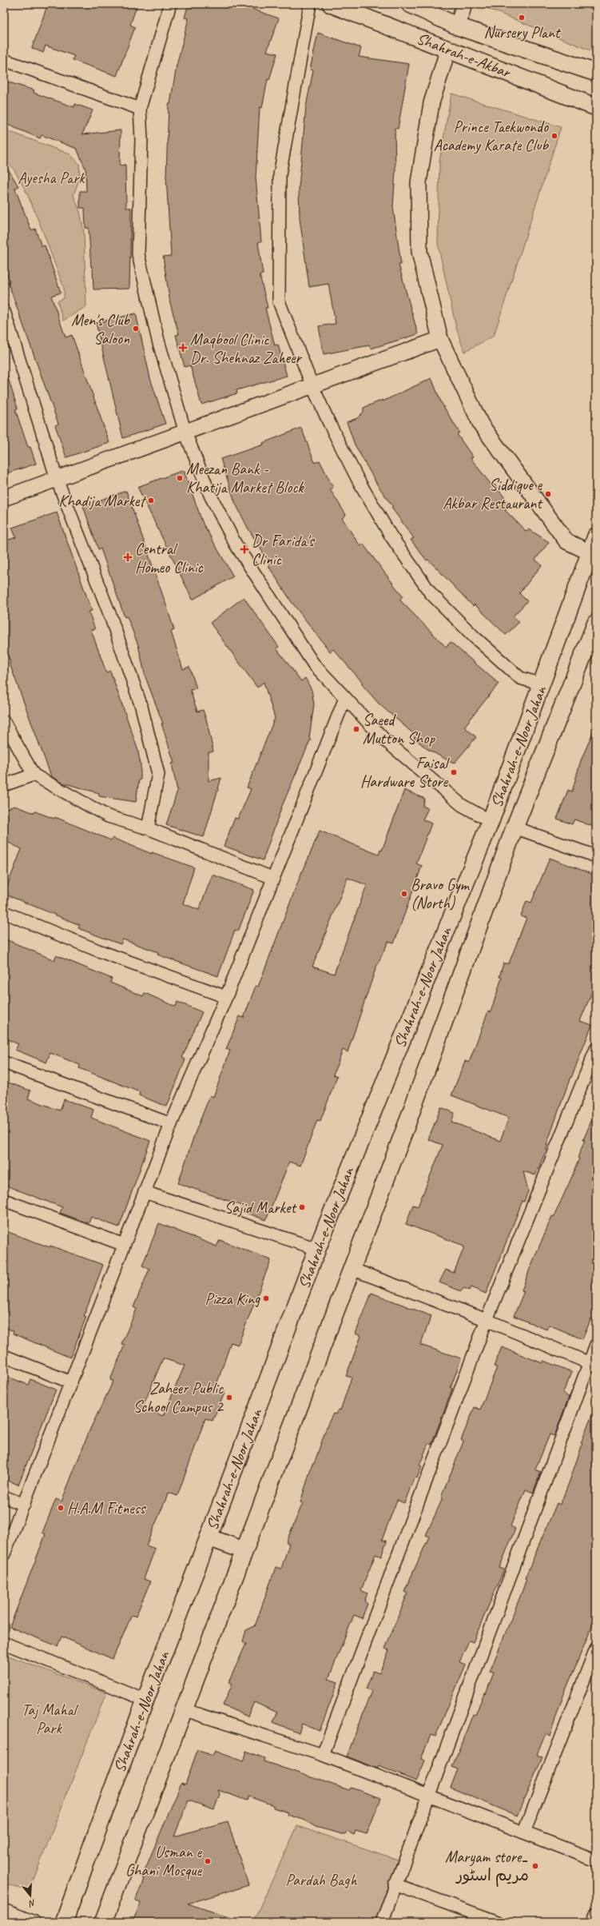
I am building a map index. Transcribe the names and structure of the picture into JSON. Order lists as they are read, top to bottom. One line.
{"streets":{"main road":["Shahrah-e-Akbar","Shahrah-e-Noor Jahan"]},"parks":["Ayesha Park","Taj Mahal Park","Pardah Bagh"],"places":{"other":["Nursery Plant","Prince Taekwondo Academy Karate Club","Men's Club Saloon","Meezan Bank - Khatija Market Block","Siddique e Akbar Restaurant","Khadija Market","Saeed Mutton Shop","Faisal Hardware Store","Bravo Gym (North)","Sajid Market","Pizza King","Zaheer Public School Campus 2","H.A.M Fitness","Usman e Ghani Mosque","Maryam store۔ مریم اسٹور"],"health":["Maqbool Clinic Dr. Shehnaz Zaheer","Dr Farida's Clinic","Central Homeo Clinic"]},"north":"bottom"}
